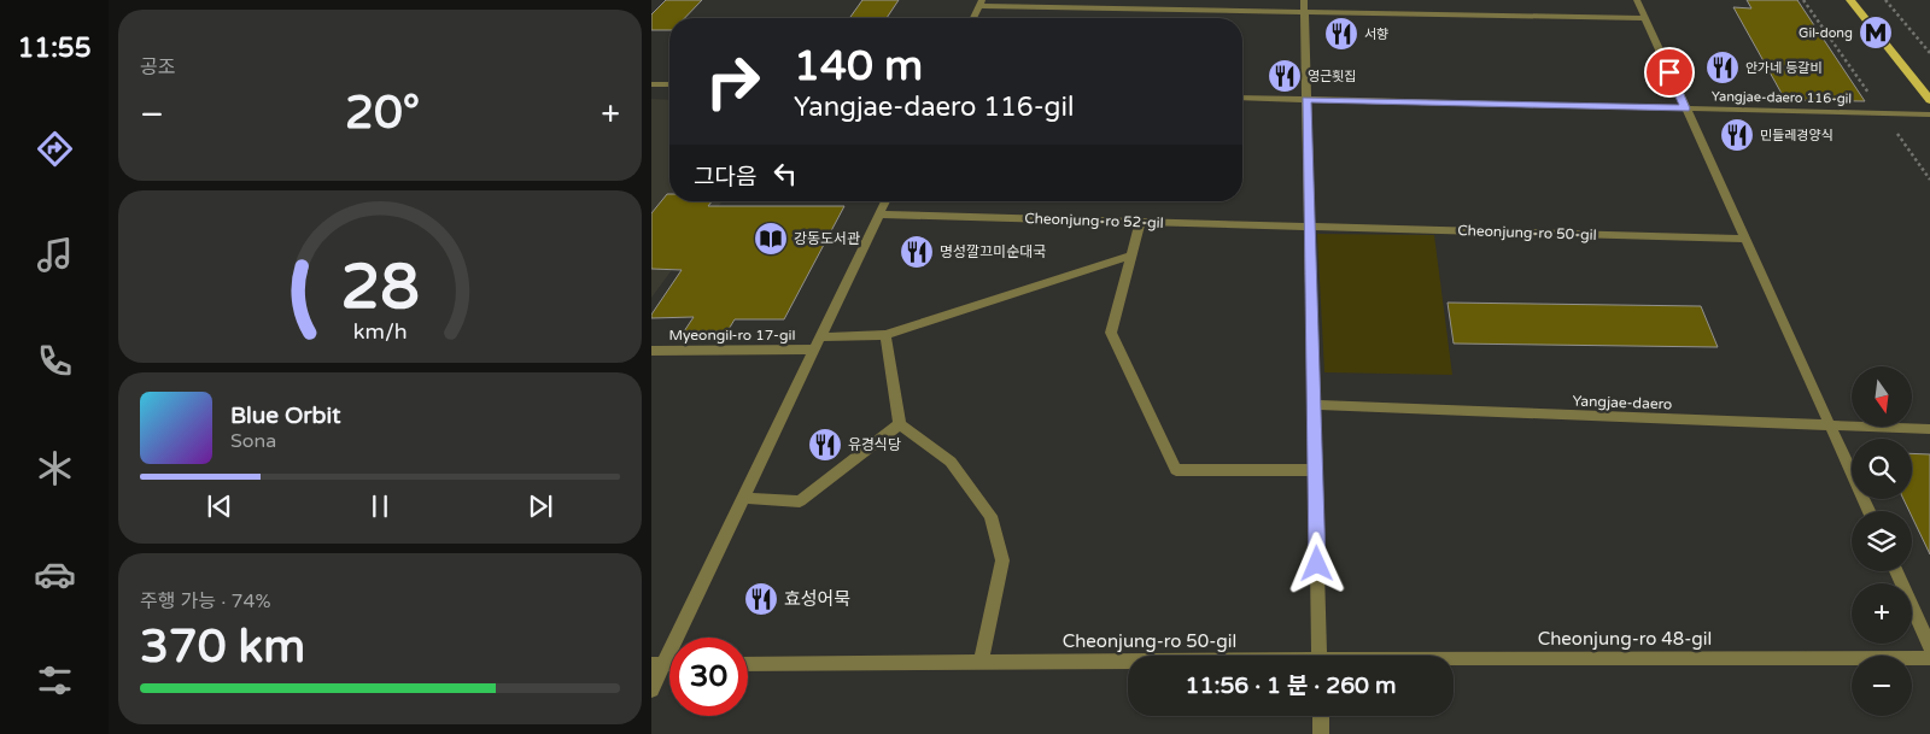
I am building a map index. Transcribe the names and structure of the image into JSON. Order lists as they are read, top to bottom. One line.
{"streets":{"street":["Yangjae-daero 116-gil","Cheonjung-ro 52-gil","Cheonjung-ro 50-gil","Myeongil-ro 17-gil","Yangjae-daero","Cheonjung-ro 48-gil"]},"crossings":[["Cheonjung-ro 52-gil","Cheonjung-ro 50-gil"]],"places":{"metro station":["Gil-dong"],"restaurant":["서향","안가네 등갈비","영근횟집","민들레경양식","명성깔끄미순대국","유경식당","효성어묵"],"library":["강동도서관"]},"north":"bottom","page":{"tabs":"11:55","tile":["공조",["주행 가능 · 74%","370 km"]],"turn":["140 m","Yangjae-daero 116-gil"],"heat":["−","20°","+"],"then":"그다음","map_buttons":["+","−"],"song":["Blue Orbit","Sona"],"limit":"30","trip":"11:56 · 1 분 · 260 m","gauge":["28","km/h"]}}
